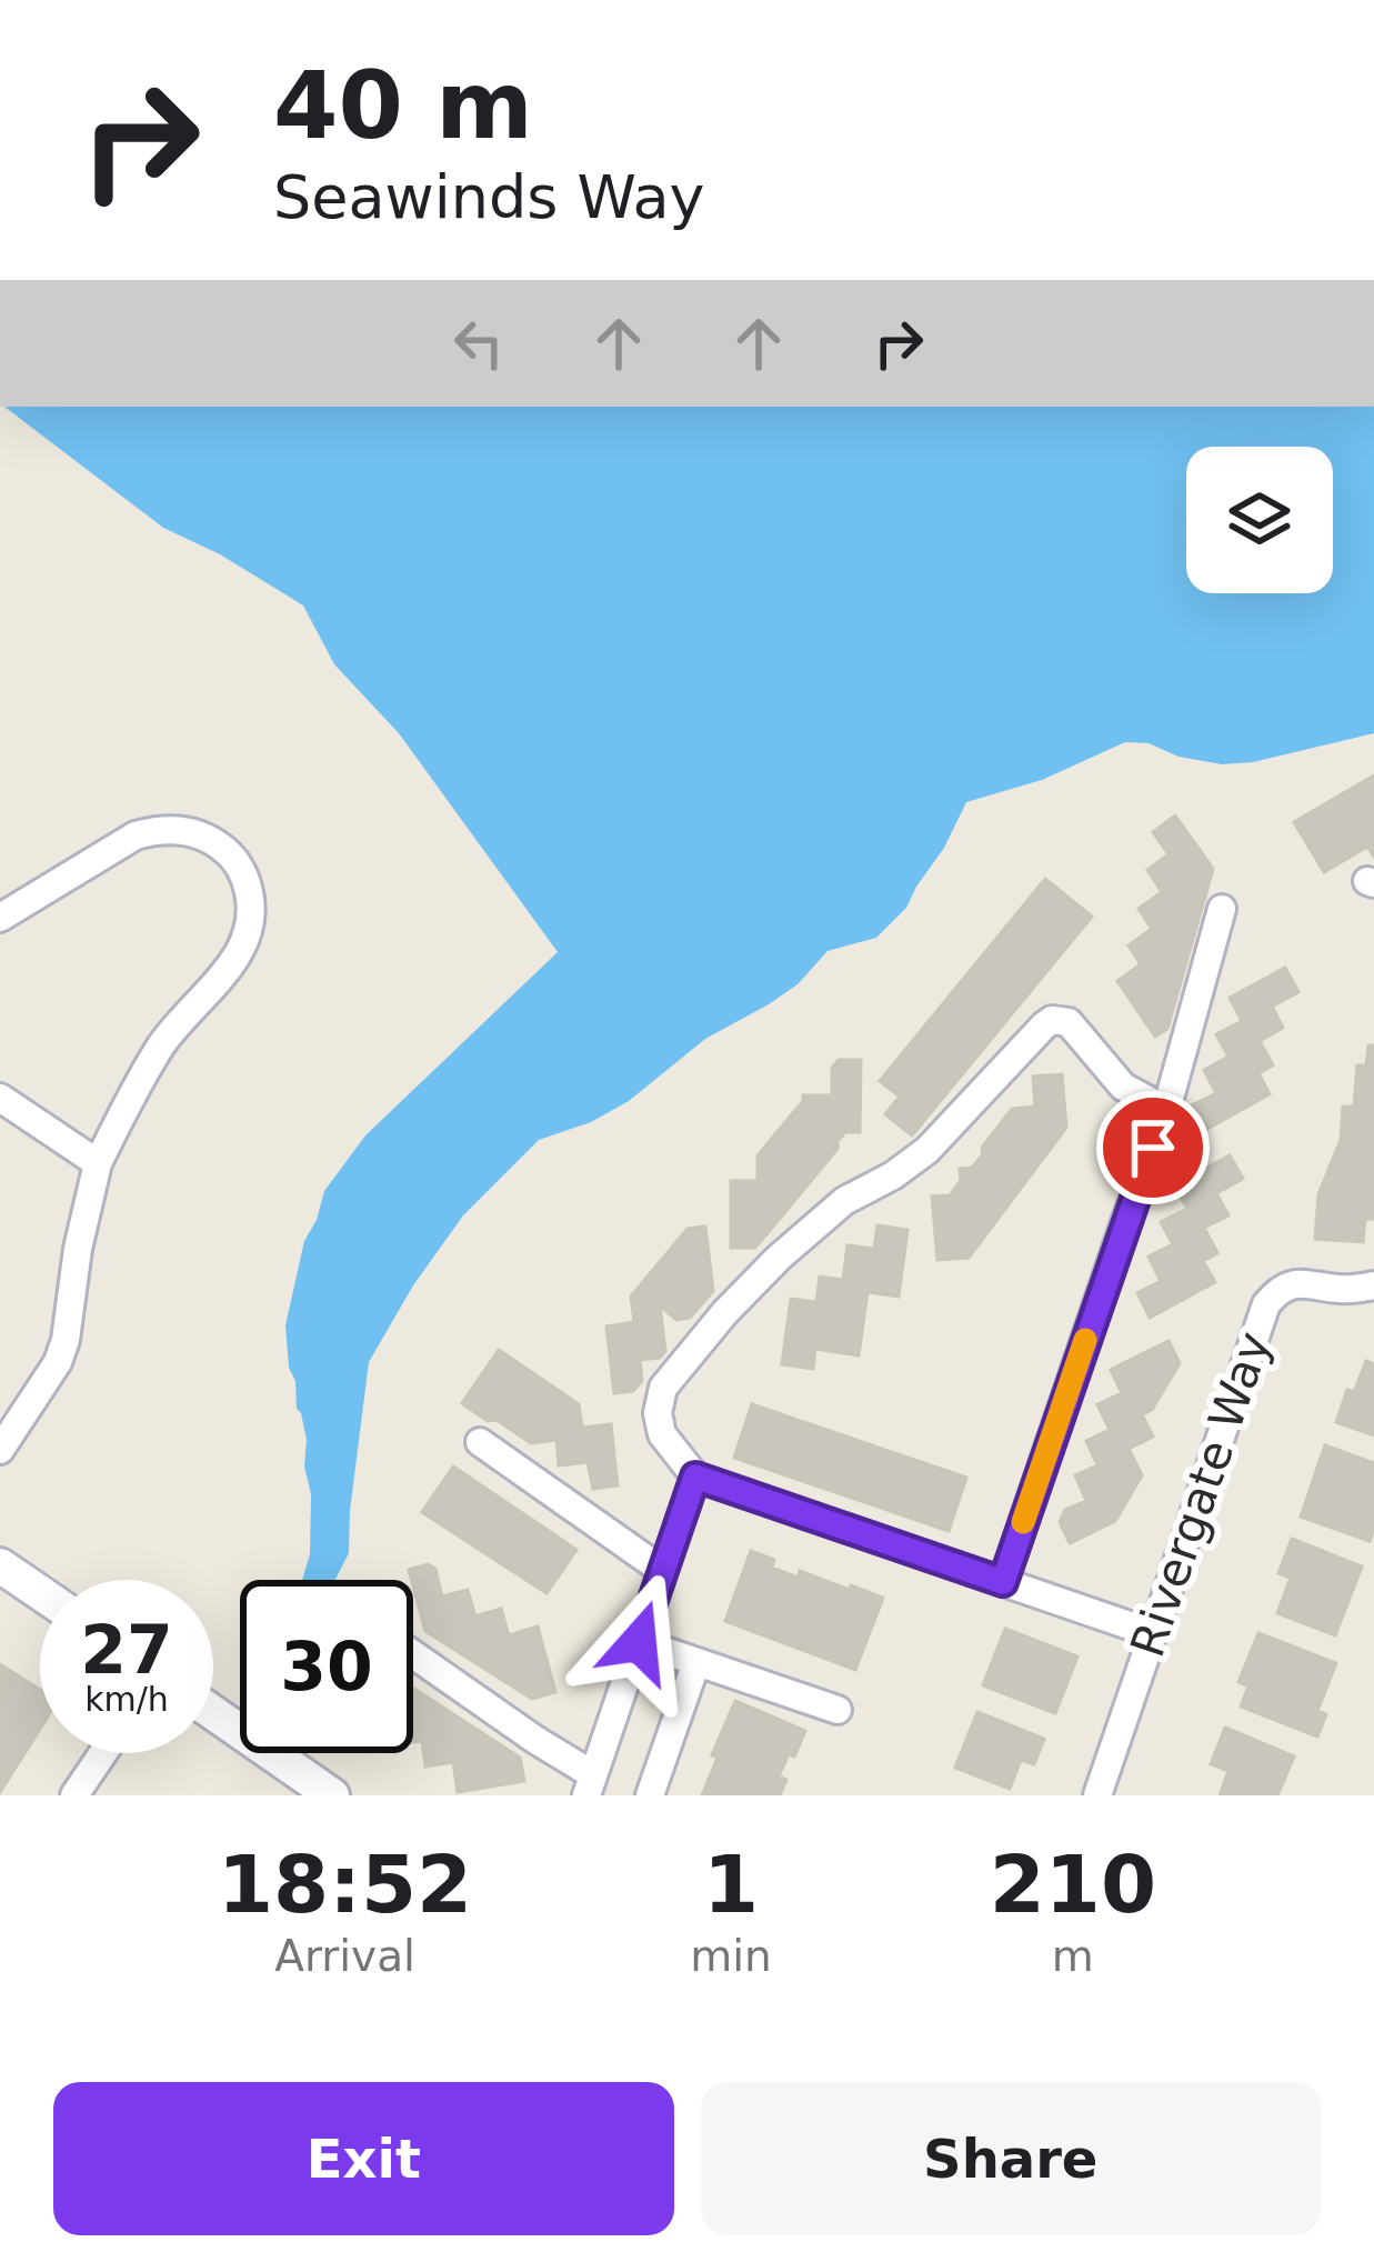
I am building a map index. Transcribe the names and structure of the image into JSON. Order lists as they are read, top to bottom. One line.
{"streets":{"street":["Rivergate Way"]},"page":{"turn":["40 m","Seawinds Way"],"speed":"27 km/h","limit":"30","eta":["18:52","Arrival","1","min","210","m"],"buttons":["Exit","Share"]}}
